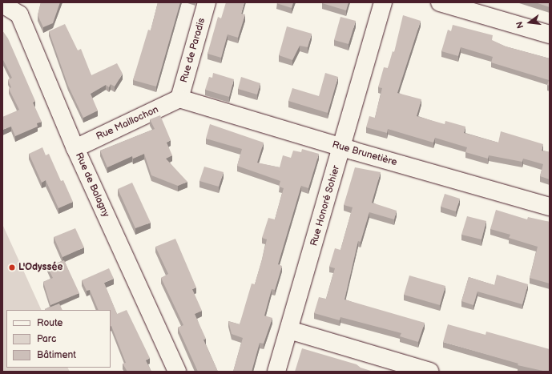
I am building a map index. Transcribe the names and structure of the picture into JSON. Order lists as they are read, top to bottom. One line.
{"streets":{"street":["Rue de Paradis","Rue Maillochon","Rue Brunetière","Rue de Balagny","Rue Honoré Sohier"]},"crossings":[["Rue de Paradis","Rue Maillochon"],["Rue de Paradis","Rue Brunetière"],["Rue Maillochon","Rue Brunetière"],["Rue Maillochon","Rue de Balagny"],["Rue Brunetière","Rue Honoré Sohier"]],"places":["L'Odyssée"],"legend":["Route","Parc","Bâtiment"],"north":"left"}
